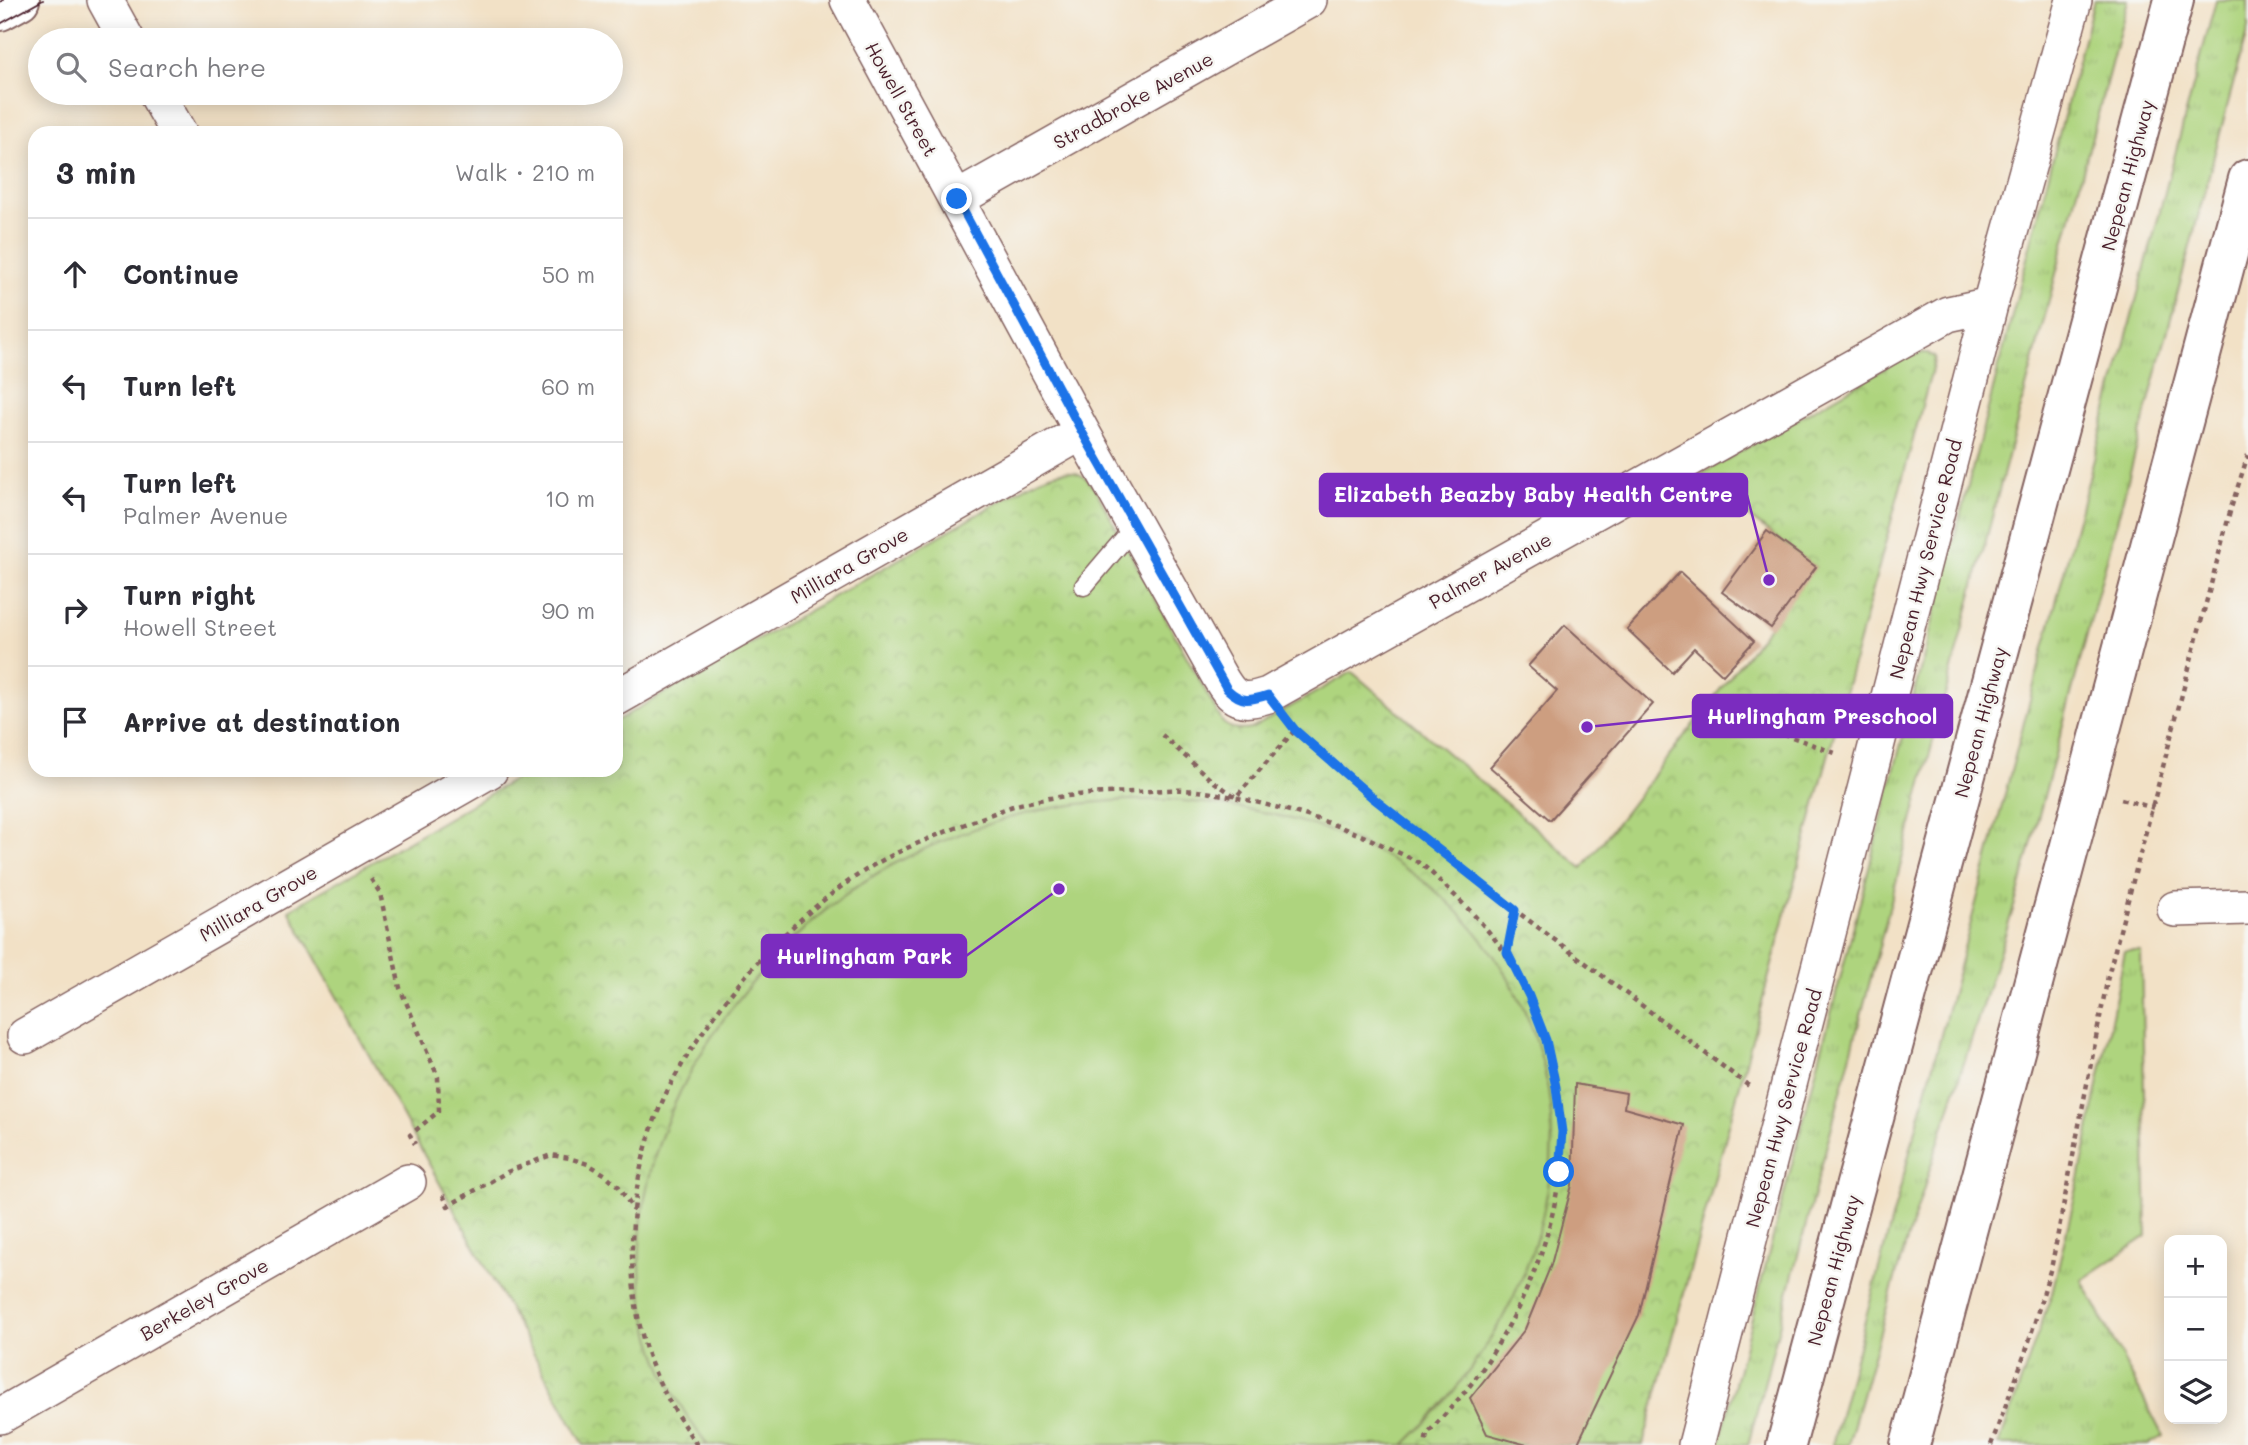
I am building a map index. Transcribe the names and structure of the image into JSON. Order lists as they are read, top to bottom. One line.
{"streets":{"main road":["Nepean Highway"],"street":["Howell Street","Stradbroke Avenue","Nepean Hwy Service Road","Milliara Grove","Palmer Avenue","Berkeley Grove"]},"crossings":[["Howell Street","Stradbroke Avenue"],["Howell Street","Milliara Grove"],["Howell Street","Palmer Avenue"],["Nepean Hwy Service Road","Palmer Avenue"]],"places":["Elizabeth Beazby Baby Health Centre","Hurlingham Preschool","Hurlingham Park"],"page":{"search":"Search here","heading":["3 min","Walk · 210 m"],"list":[["Continue","50 m"],["Turn left","60 m"],["Turn left","Palmer Avenue","10 m"],["Turn right","Howell Street","90 m"],"Arrive at destination"],"map_buttons":["+","−"]}}
